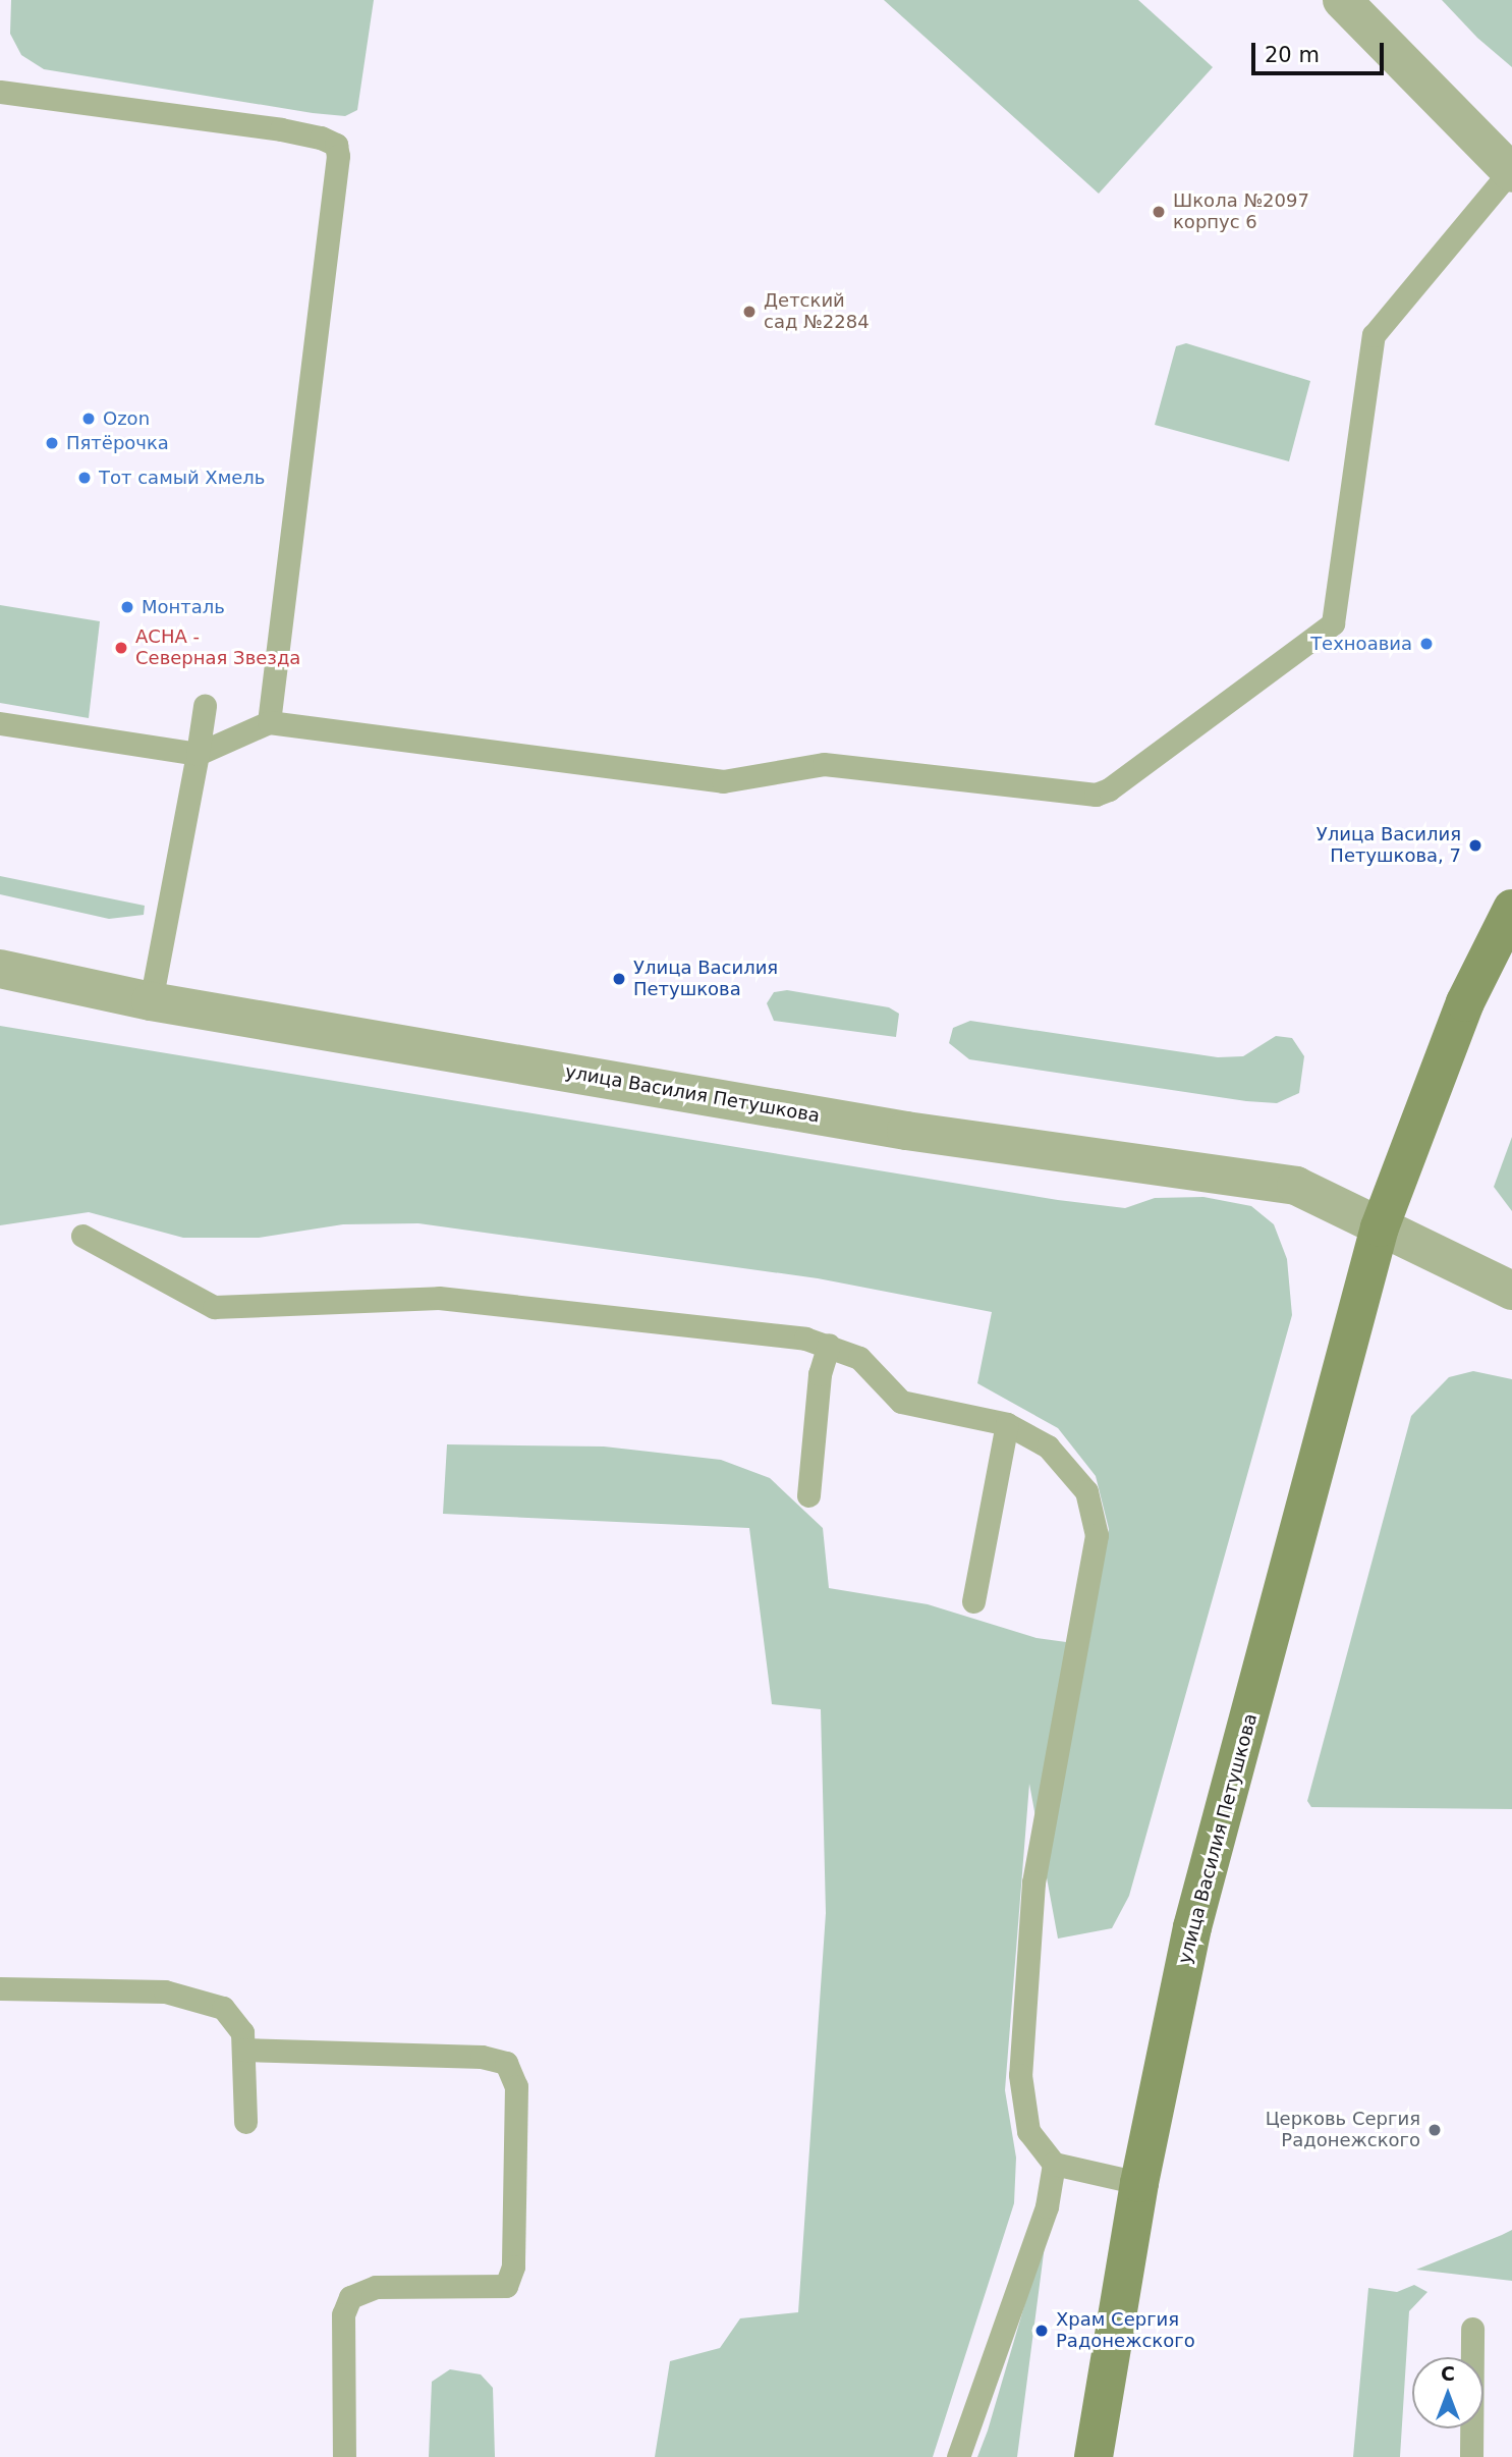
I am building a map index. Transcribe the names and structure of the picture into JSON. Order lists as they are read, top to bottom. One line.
{"streets":{"main road":["улица Василия Петушкова"]},"places":["Школа №2097 корпус 6","Детский сад №2284","Ozon","Пятёрочка","Тот самый Хмель","Монталь","Техноавиа","АСНА - Северная Звезда","Улица Василия Петушкова, 7","Улица Василия Петушкова","Церковь Сергия Радонежского","Храм Сергия Радонежского"],"scale_bar":"20 m","north":"top"}
